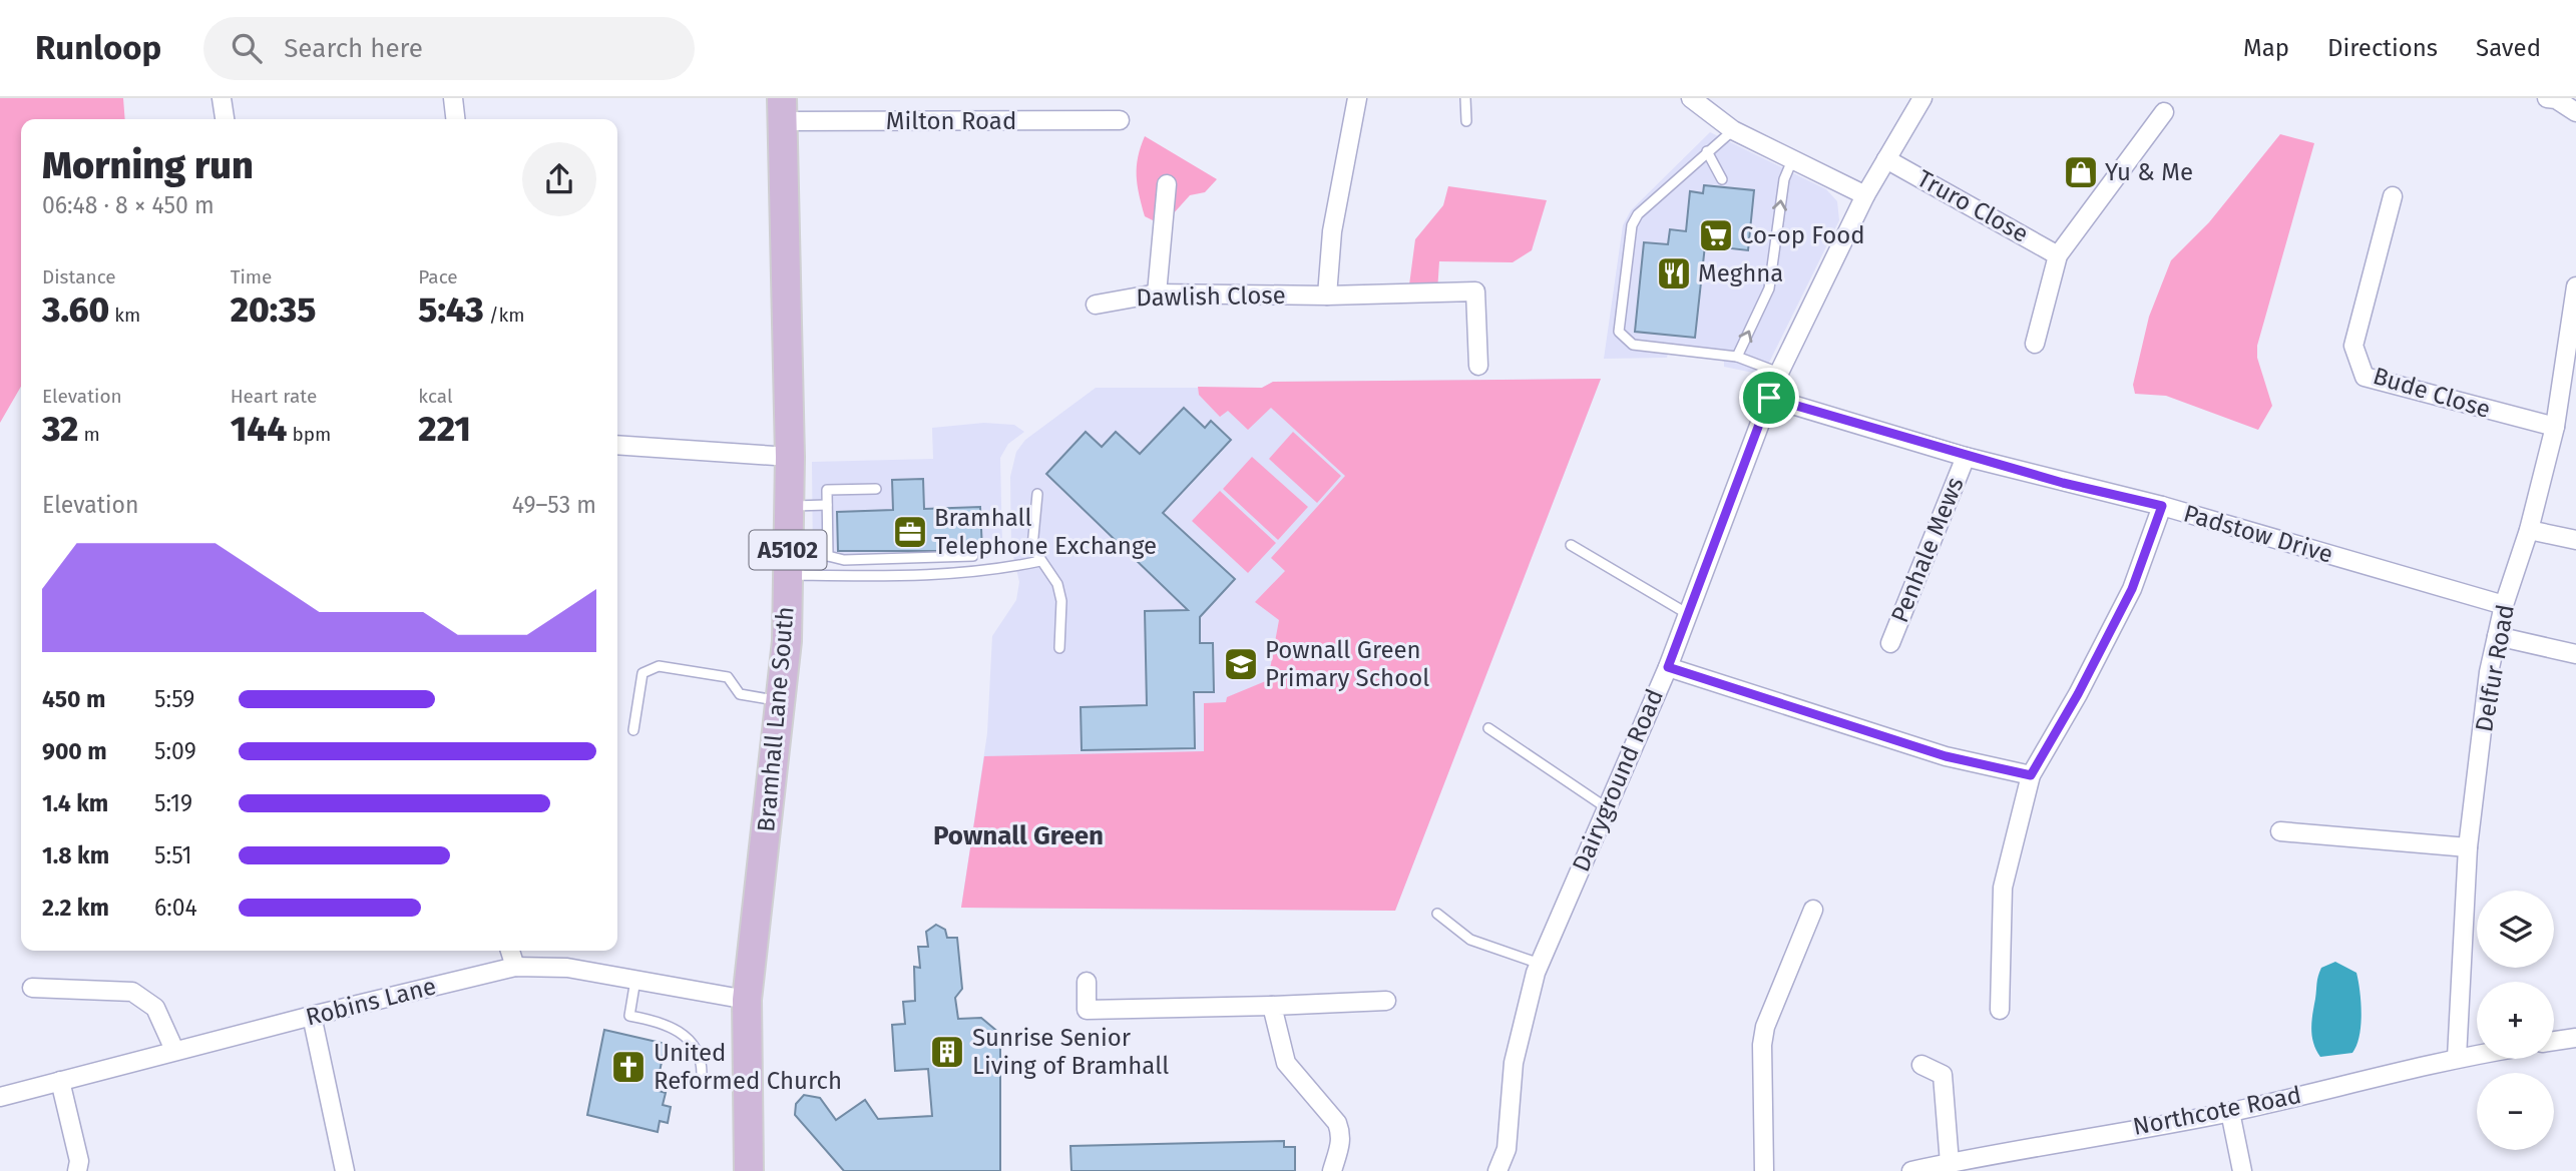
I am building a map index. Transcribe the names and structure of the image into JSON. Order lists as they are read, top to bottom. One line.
{"streets":{"main road":["A5102","Bramhall Lane South"],"street":["Milton Road","Truro Close","Dawlish Close","Bude Close","Padstow Drive","Penhale Mews","Delfur Road","Dairyground Road","Robins Lane","Northcote Road"]},"crossings":[["Milton Road","Bramhall Lane South"],["Truro Close","Dairyground Road"],["Bude Close","Delfur Road"],["Padstow Drive","Penhale Mews"],["Padstow Drive","Delfur Road"],["Padstow Drive","Dairyground Road"],["Delfur Road","Northcote Road"],["Bramhall Lane South","Robins Lane"]],"districts":["Pownall Green"],"places":{"shop":["Yu & Me"],"supermarket":["Co-op Food"],"restaurant":["Meghna"],"office":["Bramhall Telephone Exchange"],"school or university":["Pownall Green Primary School"],"building":["Sunrise Senior Living of Bramhall"],"church":["United Reformed Church"]},"page":{"header":"Runloop","search":"Search here","nav":["Map","Directions","Saved"],"heading":["Morning run","06:48 · 8 × 450 m"],"stats":[["Distance","3.60 km"],["Time","20:35"],["Pace","5:43 /km"],["Elevation","32 m"],["Heart rate","144 bpm"],["kcal","221"]],"chart":["Elevation","49–53 m"],"list":[{"name":"450 m","note":"5:59"},{"name":"900 m","note":"5:09"},{"name":"1.4 km","note":"5:19"},{"name":"1.8 km","note":"5:51"},{"name":"2.2 km","note":"6:04"}],"map_buttons":["+","−"]}}
